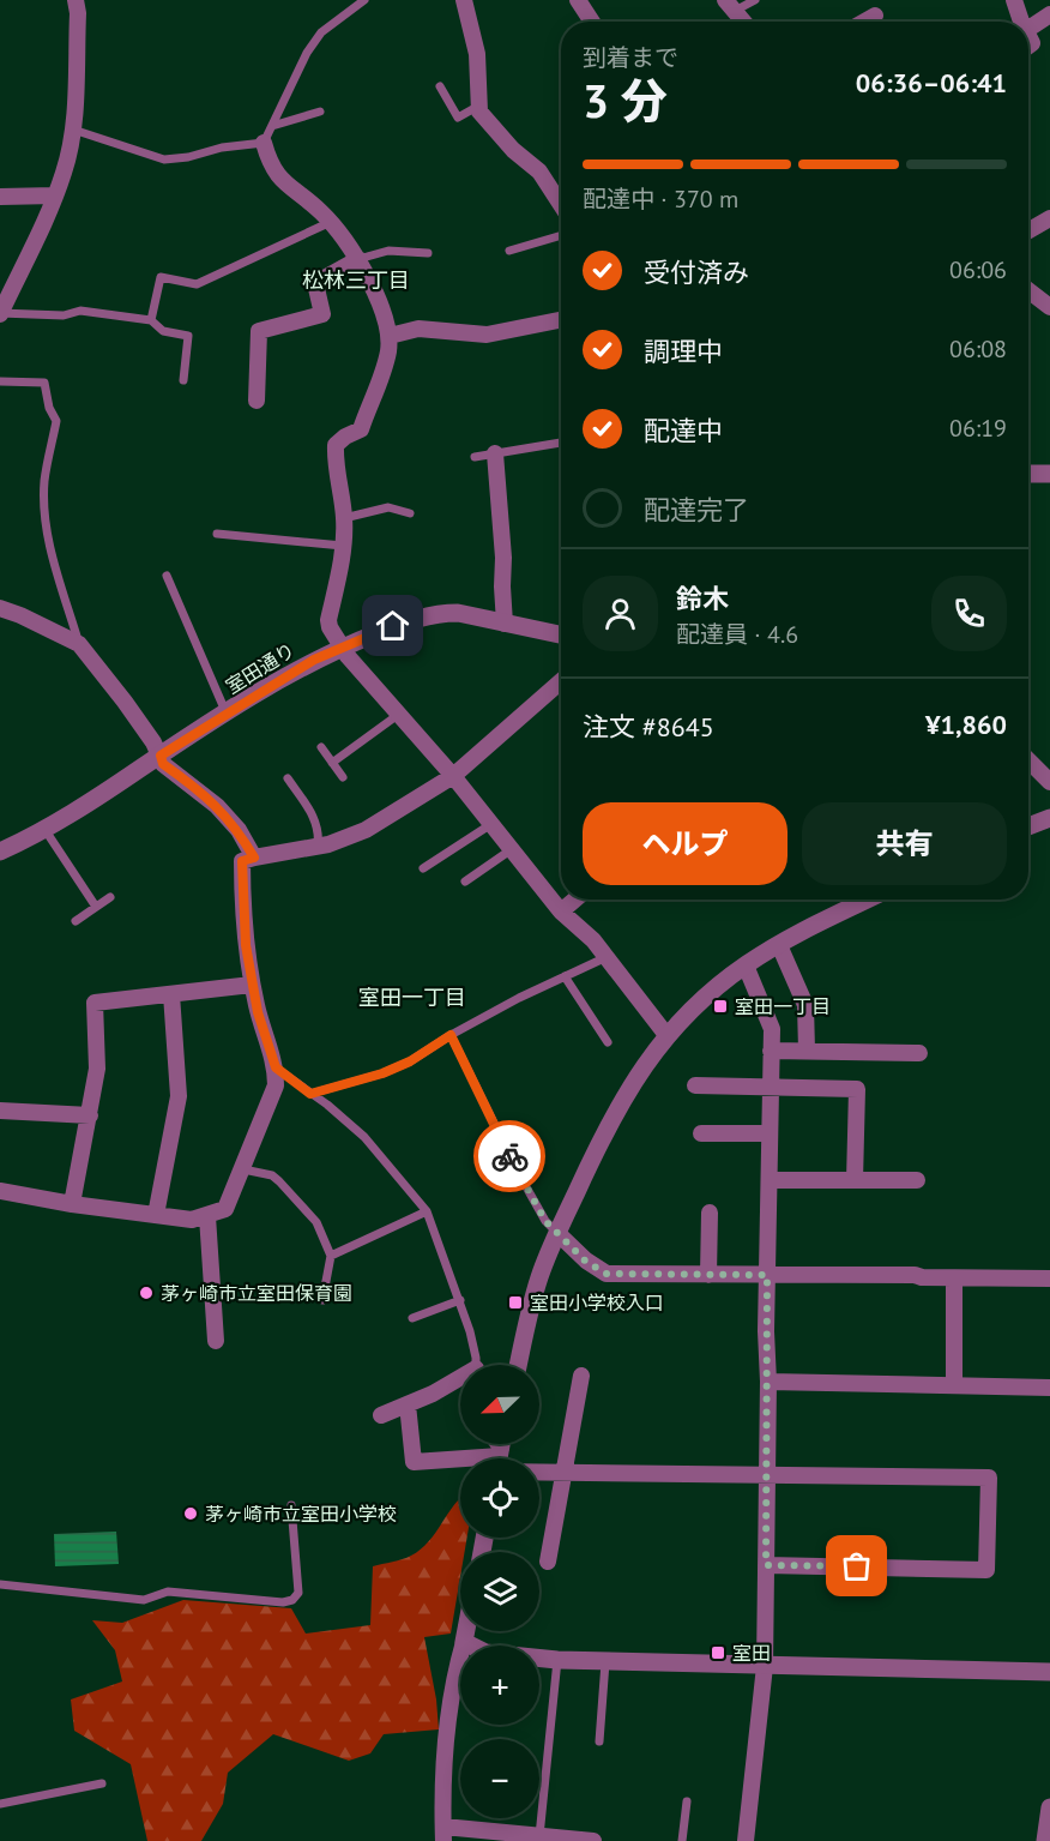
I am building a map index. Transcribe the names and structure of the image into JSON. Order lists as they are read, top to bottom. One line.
{"streets":{"street":["室田通り"]},"districts":["松林三丁目","室田一丁目"],"places":{"transit":["室田一丁目","室田小学校入口","室田"],"other":["茅ヶ崎市立室田保育園","茅ヶ崎市立室田小学校"]},"north":"bottom left","page":{"heading":["3 分","到着まで","06:36–06:41"],"panel":["鈴木","配達員 · 4.6","注文 #8645","¥1,860"],"bar":"配達中 · 370 m","list":[["受付済み","06:06"],["調理中","06:08"],["配達中","06:19"],"配達完了"],"buttons":["ヘルプ","共有"],"map_buttons":["+","−"]}}
